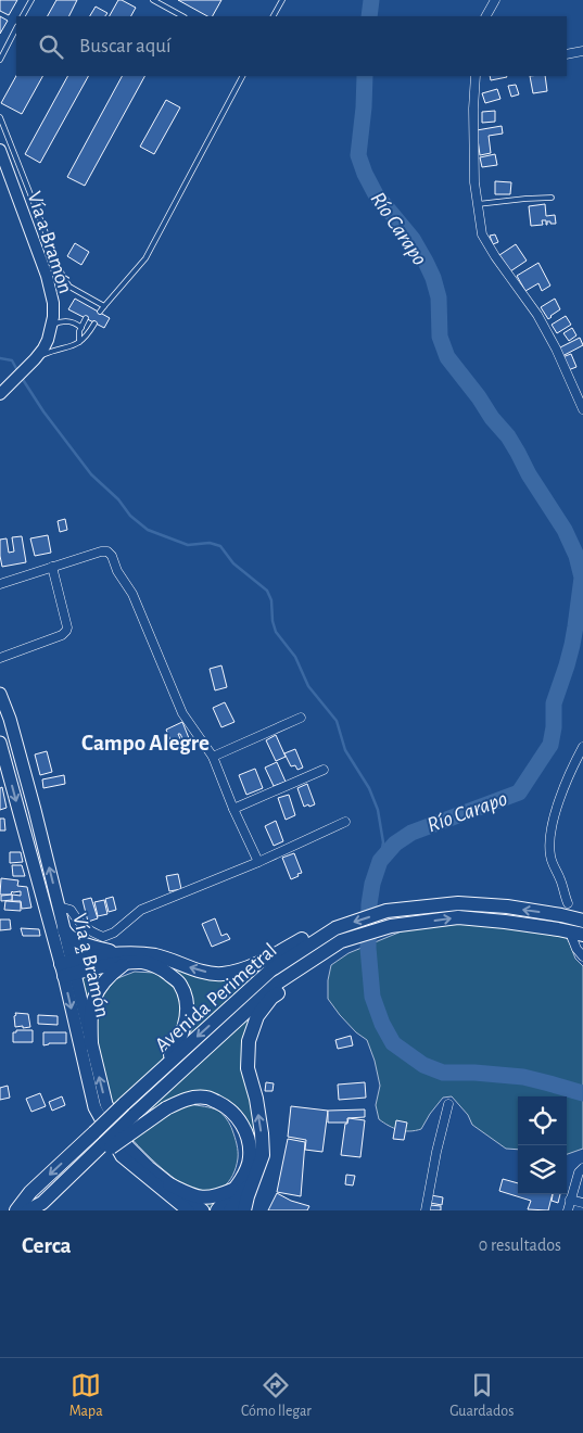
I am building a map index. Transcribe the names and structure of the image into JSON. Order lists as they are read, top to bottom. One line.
{"streets":{"main road":["Vía a Bramón","Avenida Perimetral"]},"districts":["Campo Alegre"],"water":["Río Carapo"],"page":{"search":"Buscar aquí","heading":["Cerca","0 resultados"],"nav":["Mapa","Cómo llegar","Guardados"]}}
